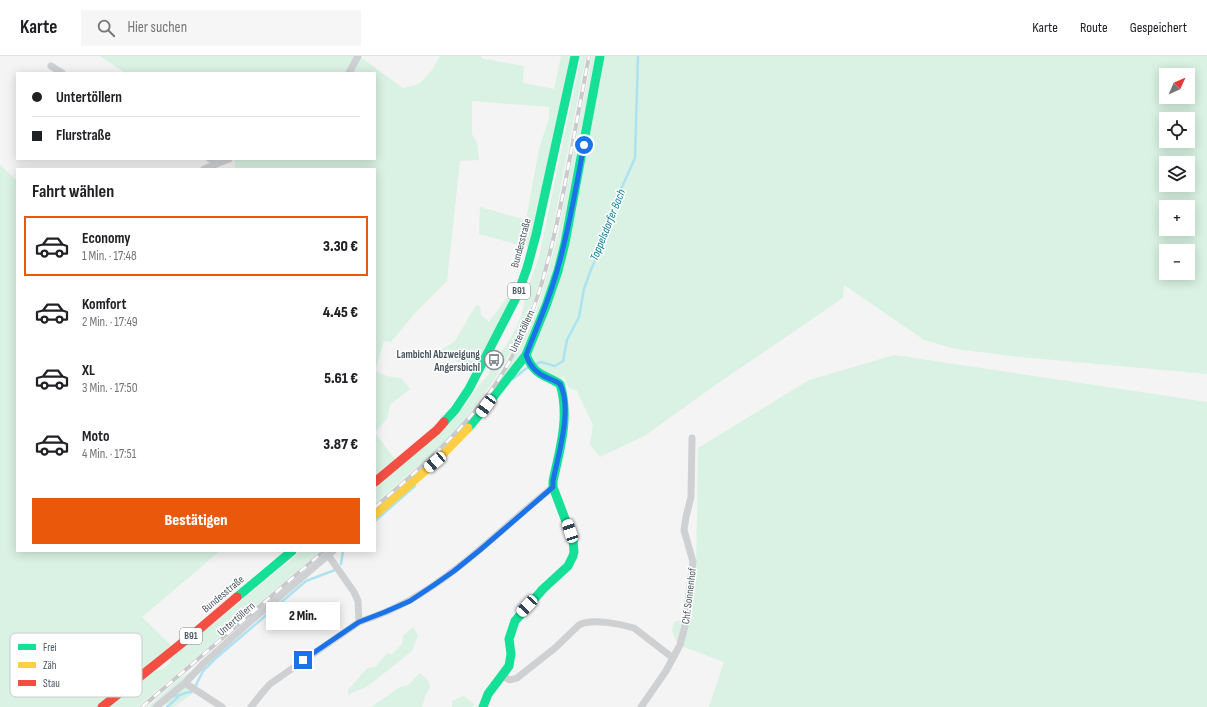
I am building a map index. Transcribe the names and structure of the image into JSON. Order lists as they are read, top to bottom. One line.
{"streets":{"street":["Bundesstraße","B91","Untertöllern","Chf. Sonnenhof"]},"water":["Toppelsdorfer Bach"],"places":{"bus stop":["Lambichl Abzweigung Angersbichl"]},"legend":["Frei","Zäh","Stau"],"north":"top right","page":{"header":"Karte","search":"Hier suchen","nav":["Karte","Route","Gespeichert"],"map_buttons":["+","−"],"banner":["Untertöllern","Flurstraße"],"heading":"Fahrt wählen","list":[{"name":"Economy","note":"1 Min. · 17:48","value":"3.30 €"},{"name":"Komfort","note":"2 Min. · 17:49","value":"4.45 €"},{"name":"XL","note":"3 Min. · 17:50","value":"5.61 €"},{"name":"Moto","note":"4 Min. · 17:51","value":"3.87 €"}],"buttons":"Bestätigen","bubble":"2 Min."}}
